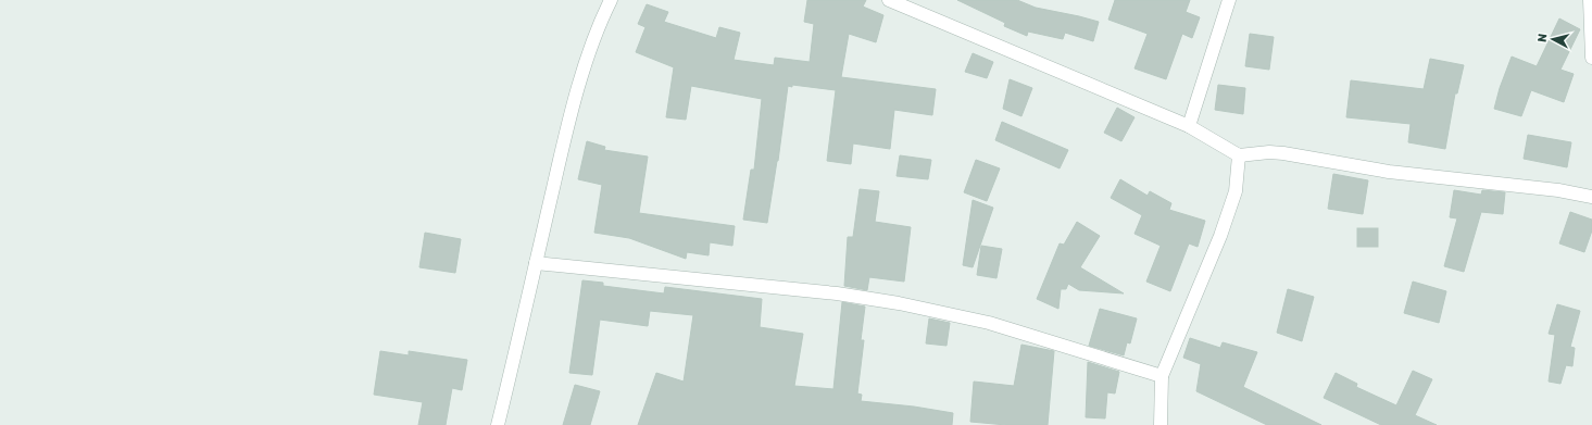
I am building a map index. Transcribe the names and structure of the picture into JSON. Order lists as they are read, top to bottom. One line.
{"north":"left"}
